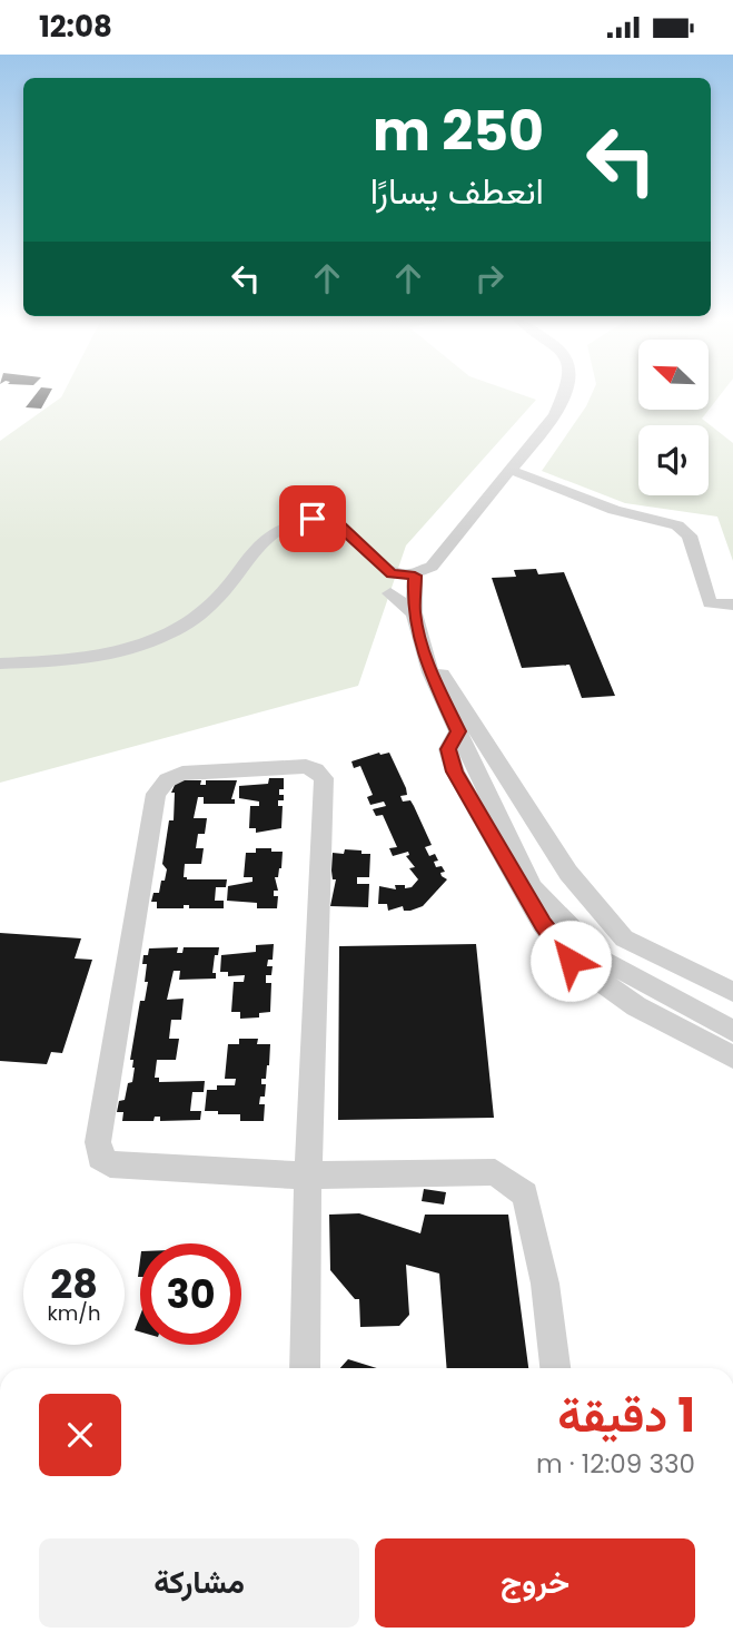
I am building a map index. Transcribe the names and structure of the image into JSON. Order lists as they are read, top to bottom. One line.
{"north":"top left","page":{"status":"12:08","turn":["250 m","انعطف يسارًا"],"speed":"28 km/h","limit":"30","heading":["1 دقيقة","330 m · 12:09"],"buttons":["خروج","مشاركة"]}}
